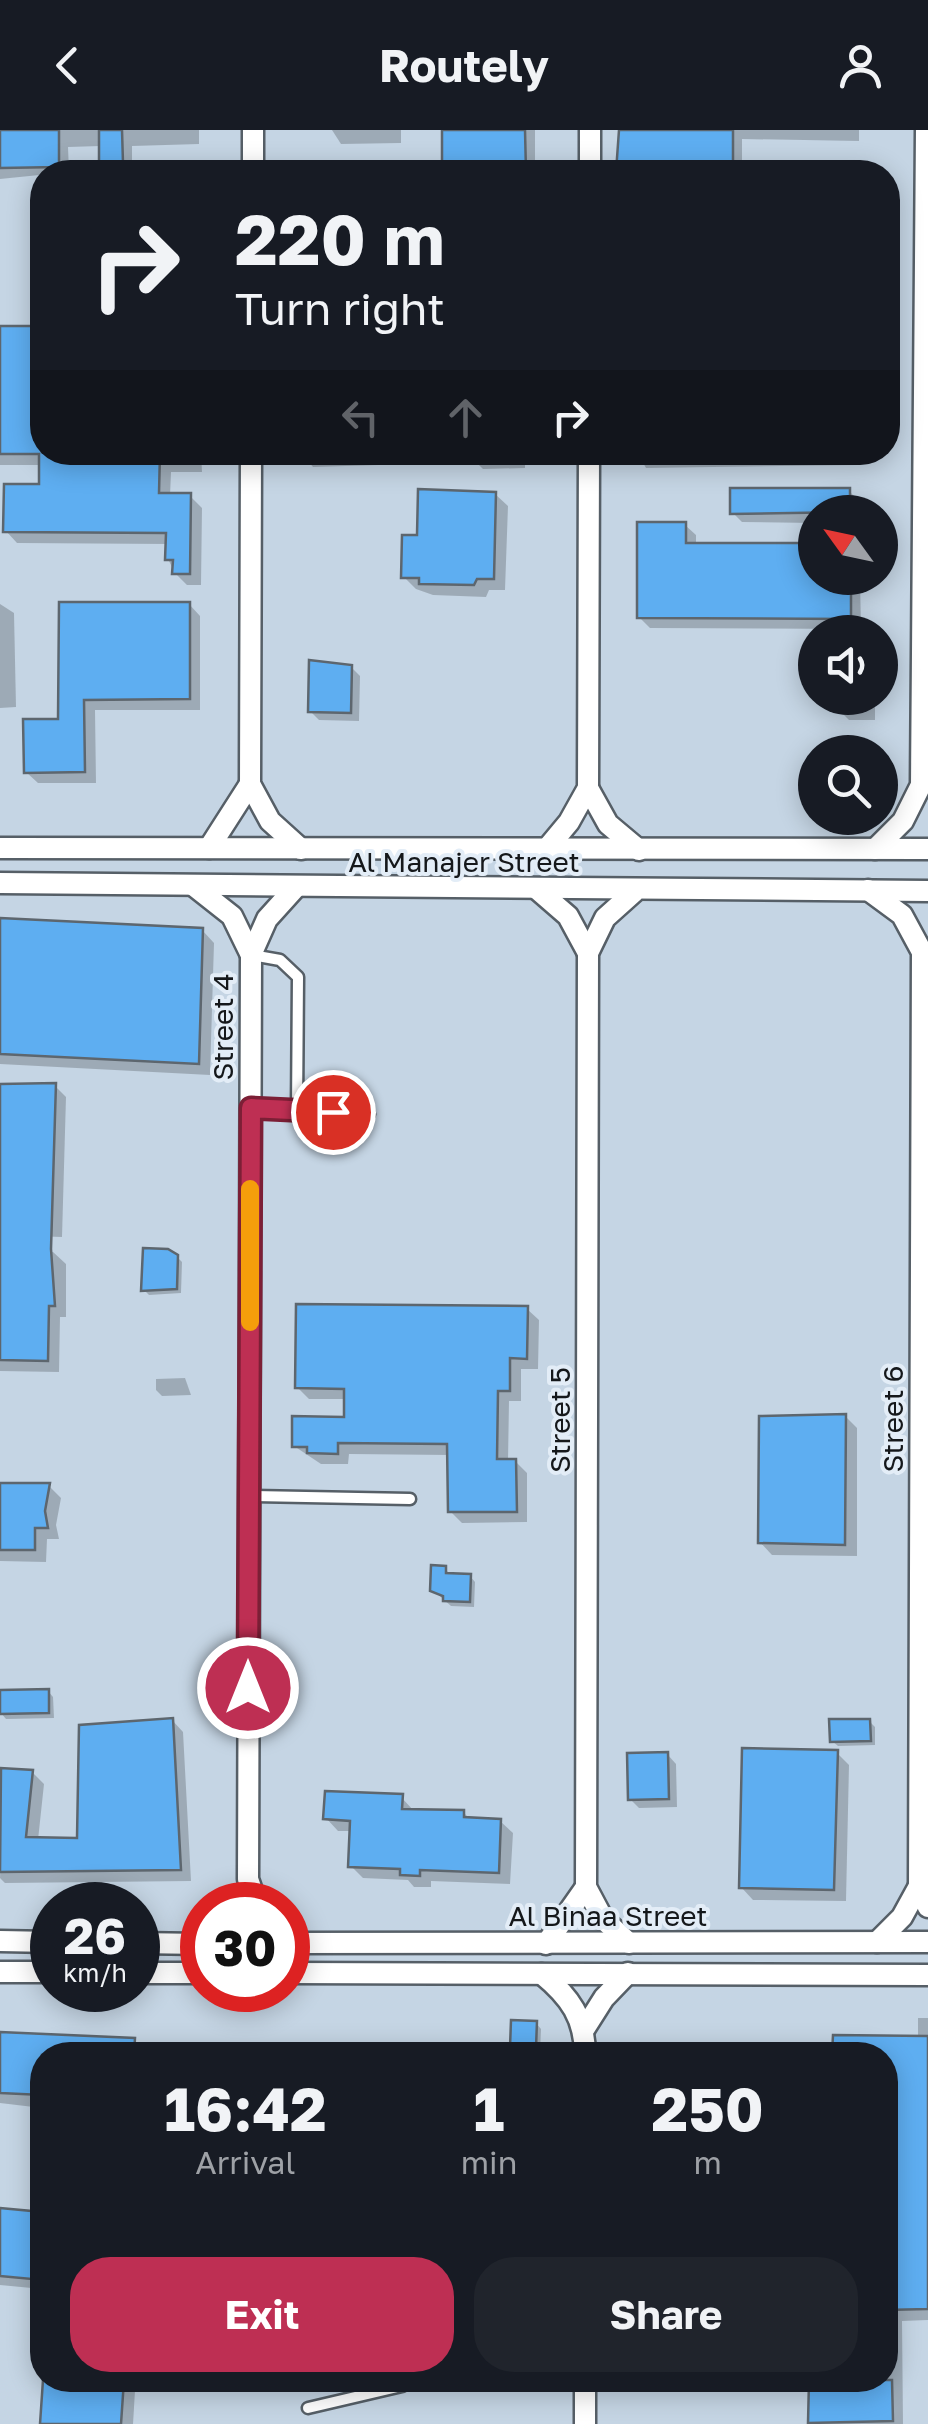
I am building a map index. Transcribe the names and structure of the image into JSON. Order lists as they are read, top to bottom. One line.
{"streets":{"street":["Al Manajer Street","Street 4","Street 6","Street 5","Al Binaa Street"]},"crossings":[["Al Manajer Street","Street 4"],["Al Manajer Street","Street 6"],["Al Manajer Street","Street 5"]],"north":"top left","page":{"header":"Routely","turn":["220 m","Turn right"],"speed":"26 km/h","limit":"30","eta":["16:42","Arrival","1","min","250","m"],"buttons":["Exit","Share"]}}
